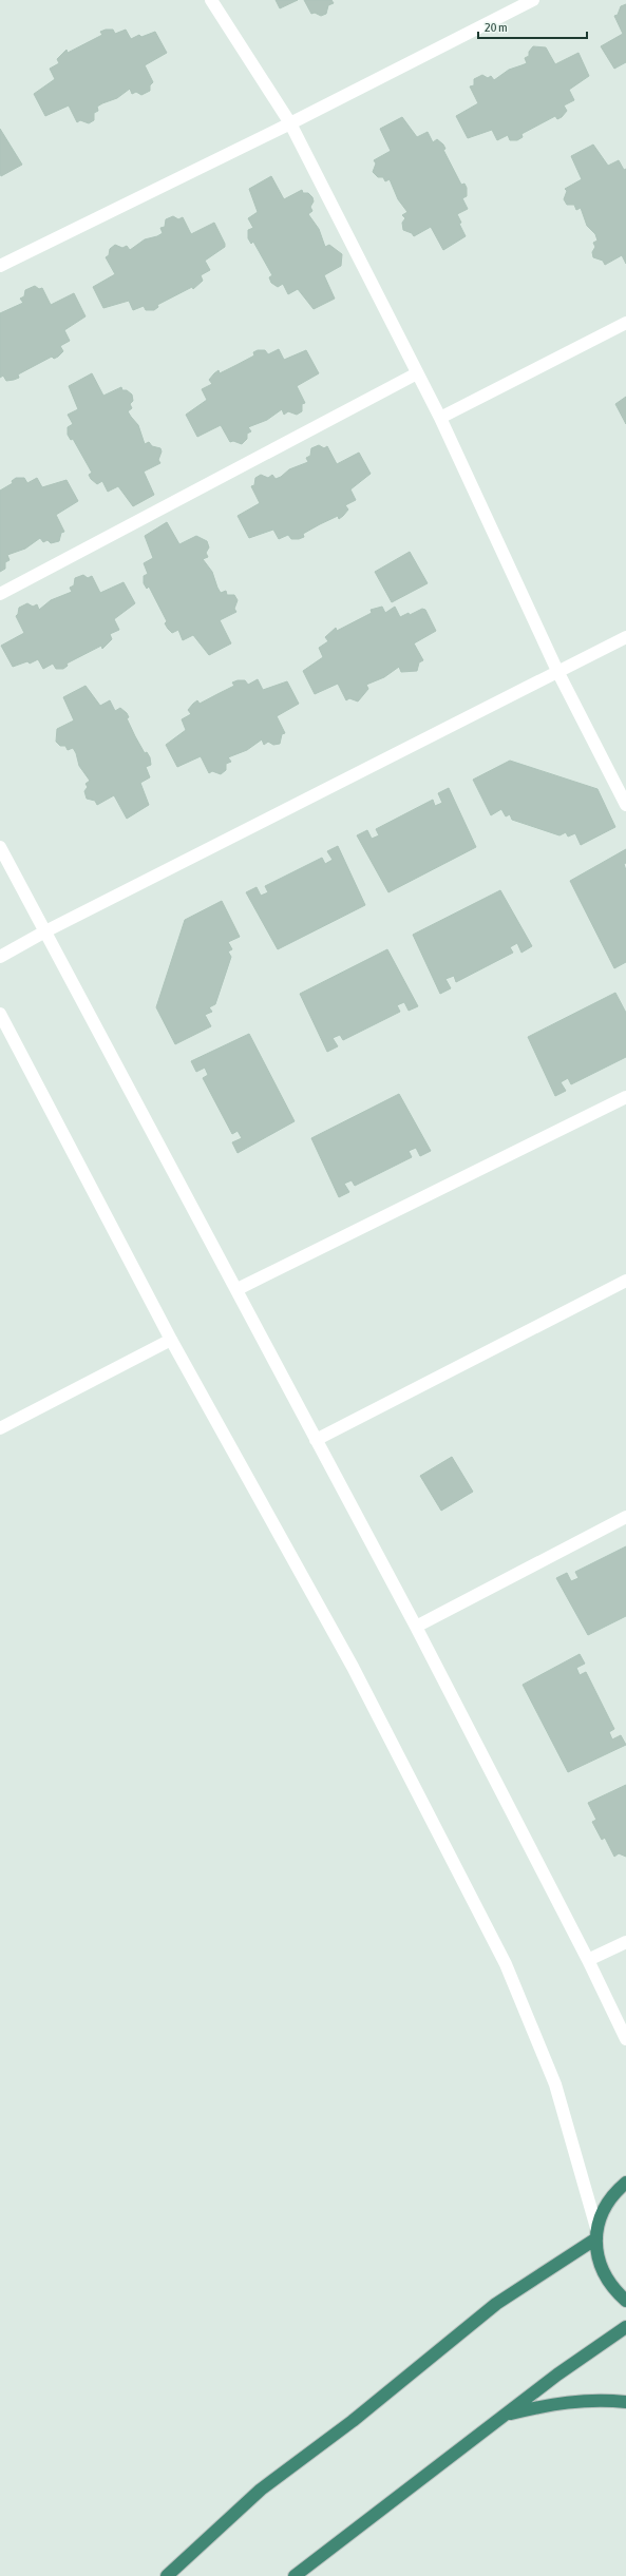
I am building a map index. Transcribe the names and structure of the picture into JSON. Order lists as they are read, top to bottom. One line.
{"scale_bar":"20 m"}
